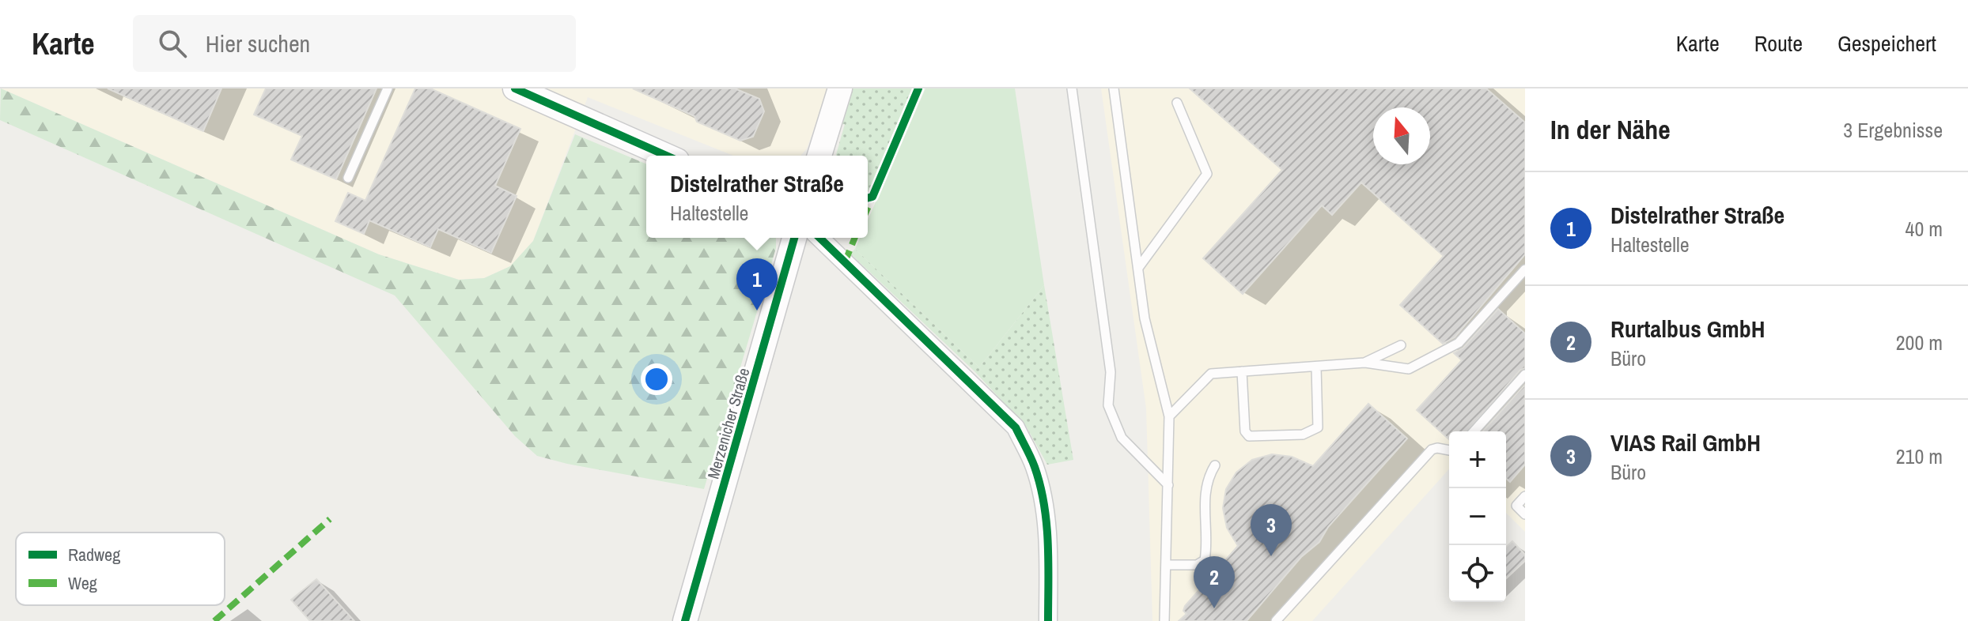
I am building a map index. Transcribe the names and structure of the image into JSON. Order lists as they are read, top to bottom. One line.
{"streets":{"street":["Merzenicher Straße"]},"legend":["Radweg","Weg"],"north":"top","page":{"header":"Karte","search":"Hier suchen","nav":["Karte","Route","Gespeichert"],"heading":["In der Nähe","3 Ergebnisse"],"popup":["Distelrather Straße","Haltestelle"],"list":[{"mark":"1","name":"Distelrather Straße","note":"Haltestelle","value":"40 m"},{"mark":"2","name":"Rurtalbus GmbH","note":"Büro","value":"200 m"},{"mark":"3","name":"VIAS Rail GmbH","note":"Büro","value":"210 m"}],"pins":["1","3","2"],"map_buttons":["+","−"]}}
